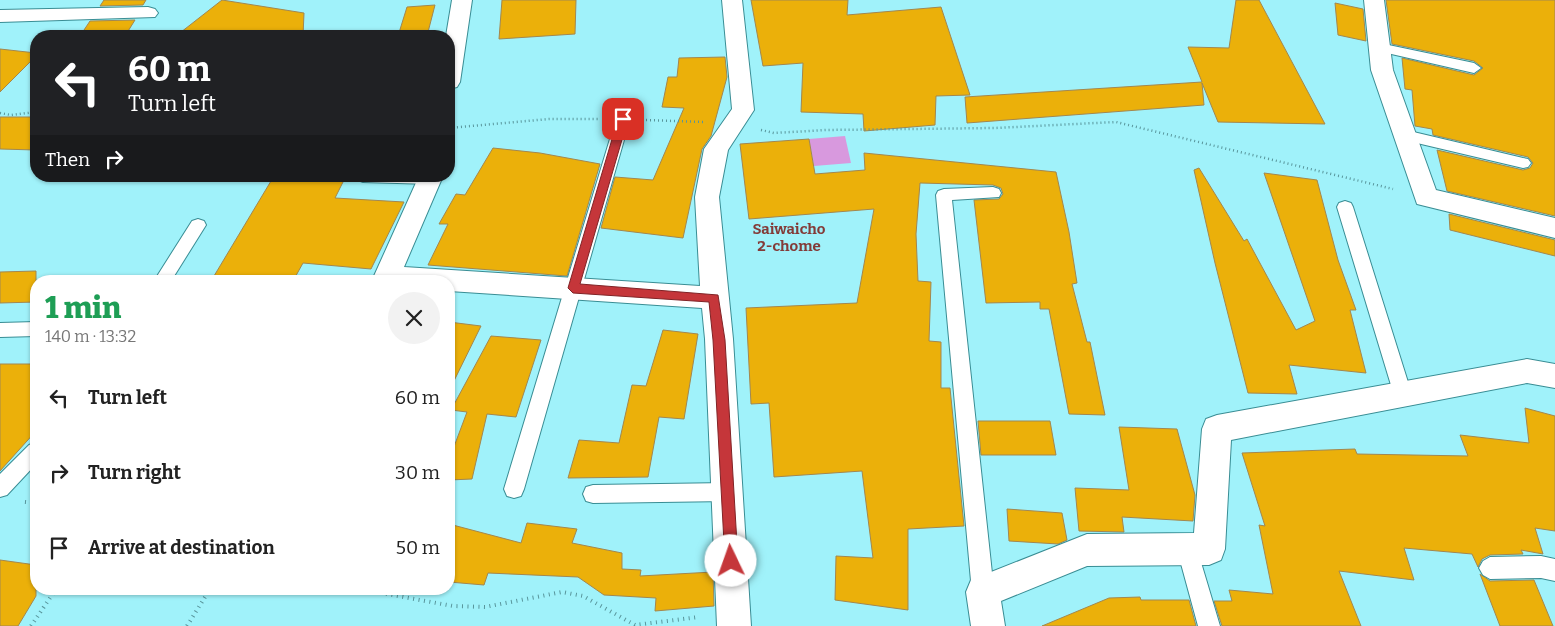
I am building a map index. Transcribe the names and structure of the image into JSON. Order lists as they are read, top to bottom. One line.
{"districts":["Saiwaicho 2-chome"],"page":{"turn":["60 m","Turn left"],"then":"Then","heading":["1 min","140 m · 13:32"],"list":[{"name":"Turn left","value":"60 m"},{"name":"Turn right","value":"30 m"},{"name":"Arrive at destination","value":"50 m"}]}}
